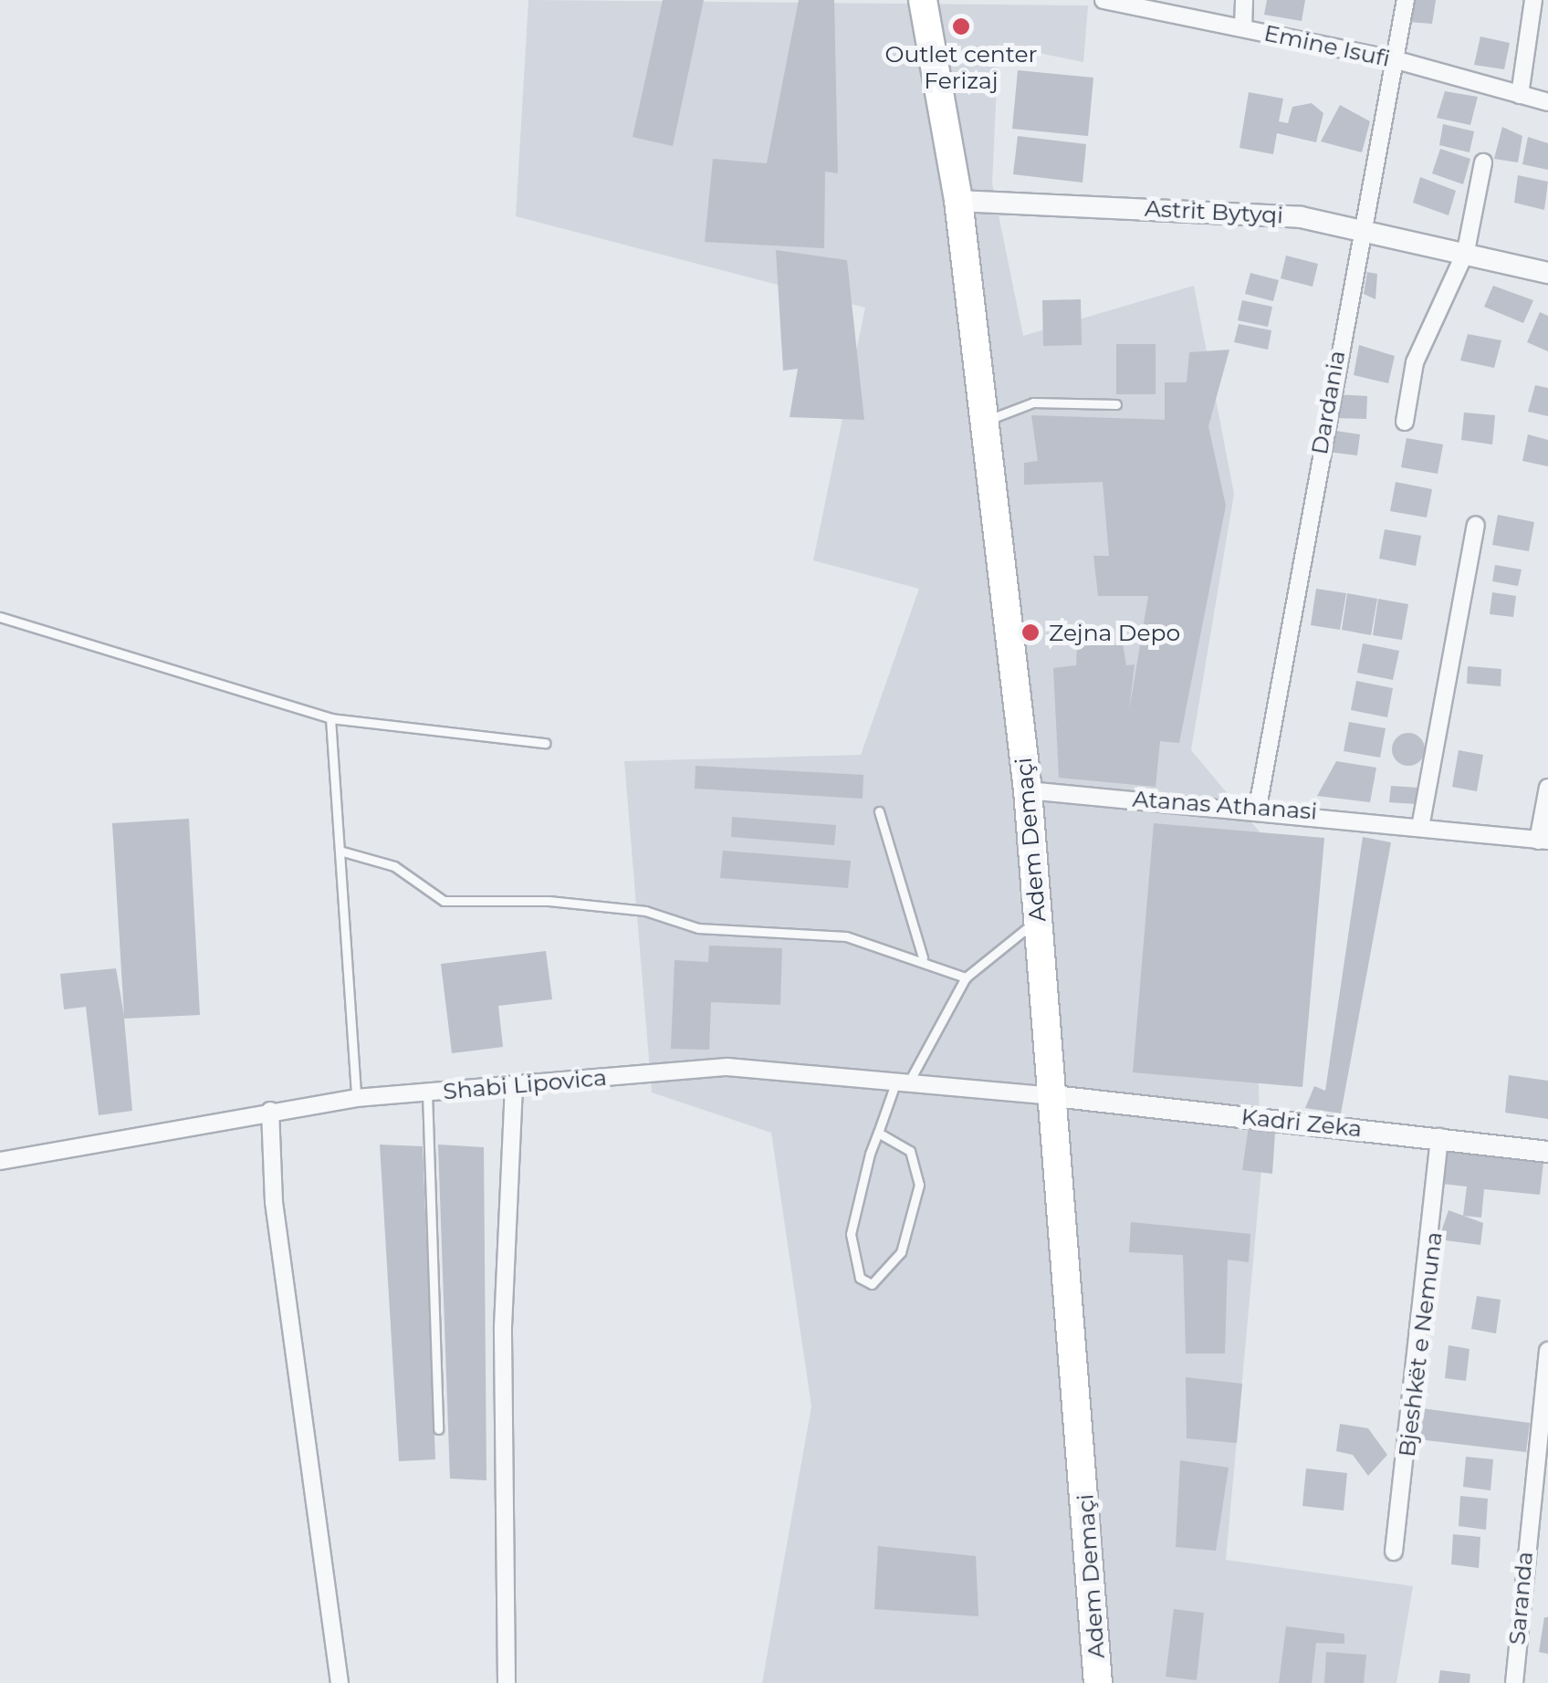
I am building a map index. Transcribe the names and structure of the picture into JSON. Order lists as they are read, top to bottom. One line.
{"streets":{"main road":["Adem Demaçi"],"street":["Emine Isufi","Astrit Bytyqi","Dardania","Atanas Athanasi","Shabi Lipovica","Kadri Zeka","Bjeshkët e Nemuna","Saranda"]},"crossings":[["Emine Isufi","Dardania"],["Astrit Bytyqi","Dardania"],["Astrit Bytyqi","Adem Demaçi"],["Dardania","Atanas Athanasi"],["Atanas Athanasi","Adem Demaçi"],["Adem Demaçi","Shabi Lipovica"],["Adem Demaçi","Kadri Zeka"],["Shabi Lipovica","Kadri Zeka"],["Kadri Zeka","Bjeshkët e Nemuna"]],"places":["Outlet center Ferizaj","Zejna Depo"]}
